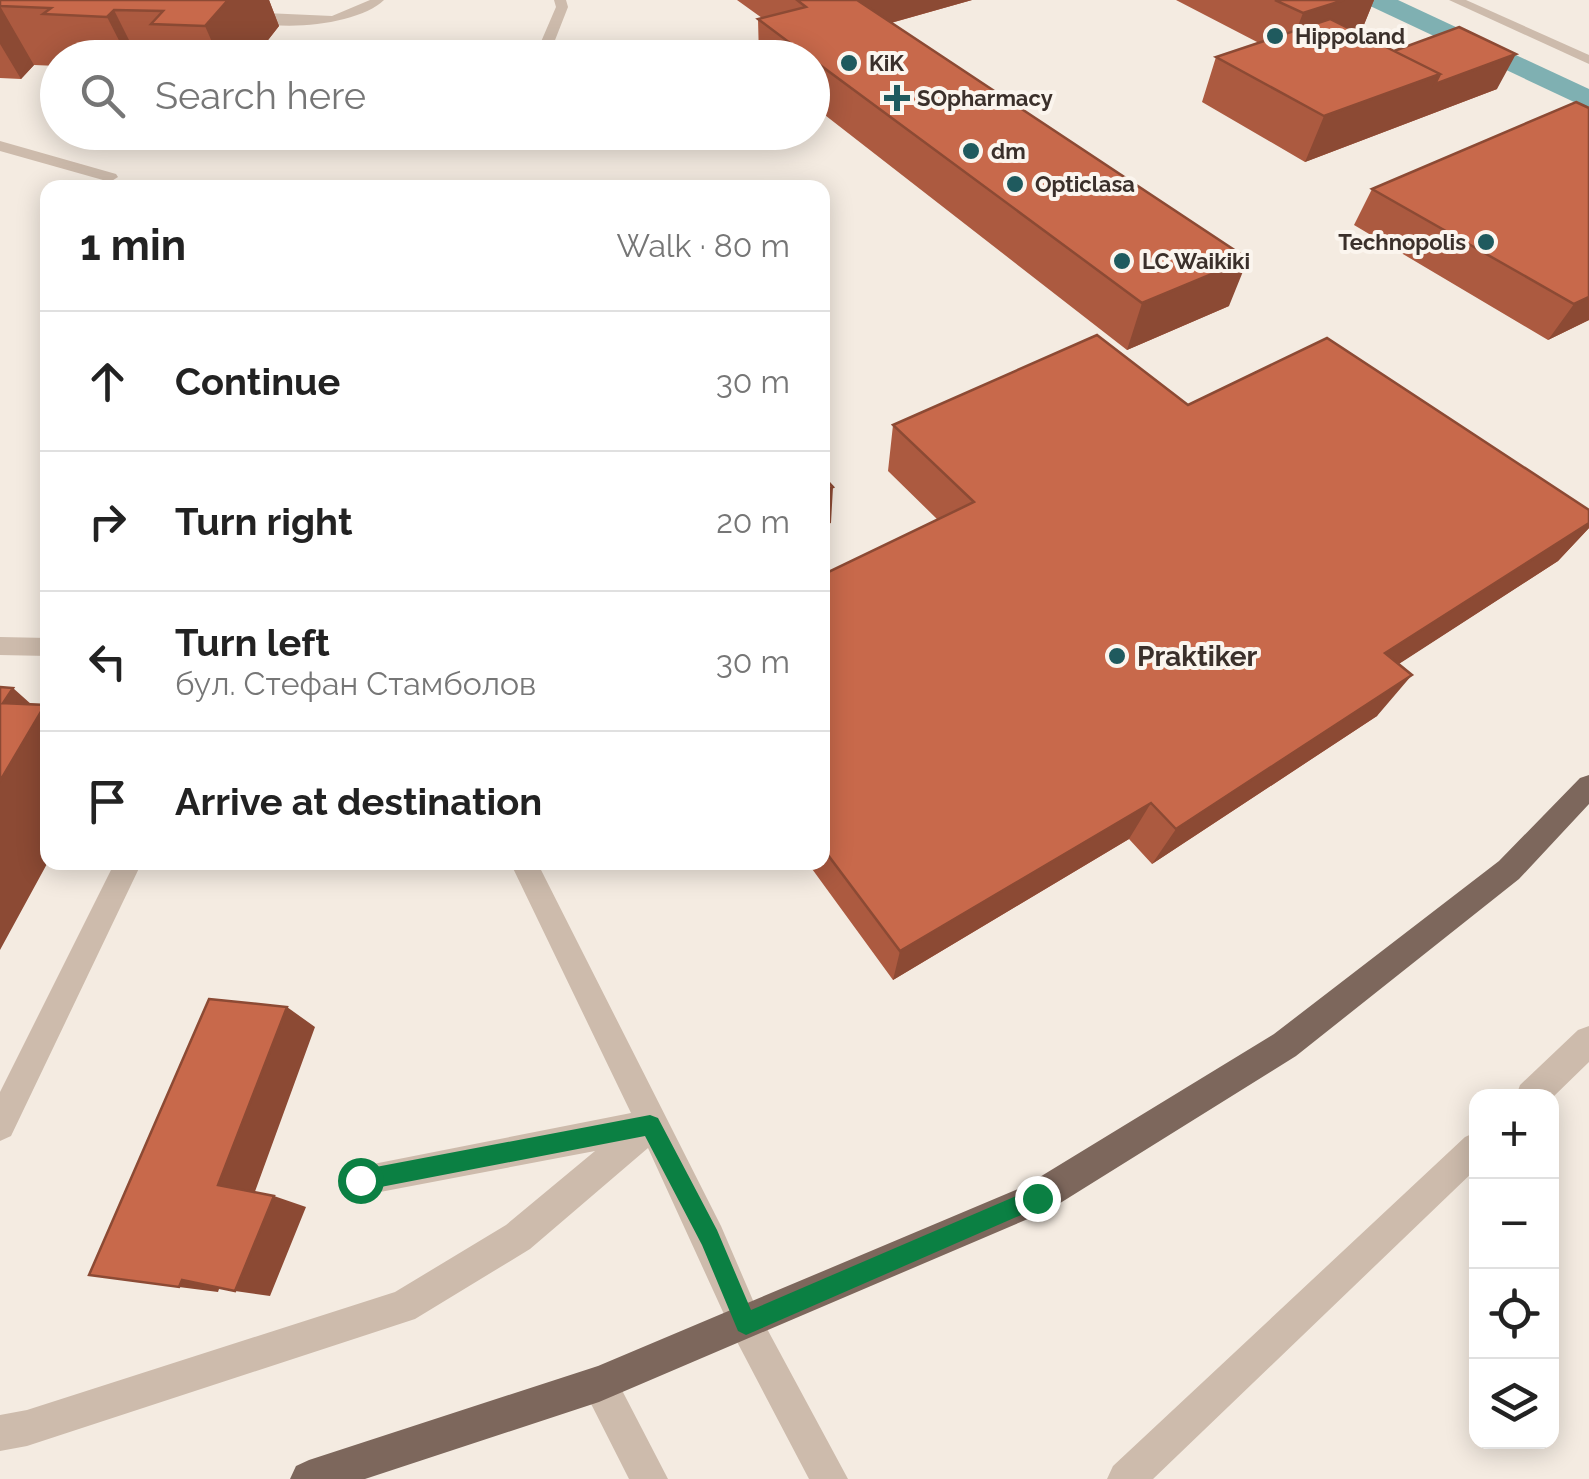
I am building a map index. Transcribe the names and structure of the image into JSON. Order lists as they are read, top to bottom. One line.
{"places":{"other":["Hippoland","KiK","dm","Opticlasa","Technopolis","LC Waikiki","Praktiker"],"health":["SOpharmacy"]},"page":{"search":"Search here","heading":["1 min","Walk · 80 m"],"list":[["Continue","30 m"],["Turn right","20 m"],["Turn left","бул. Стефан Стамболов","30 m"],"Arrive at destination"],"map_buttons":["+","−"]}}
